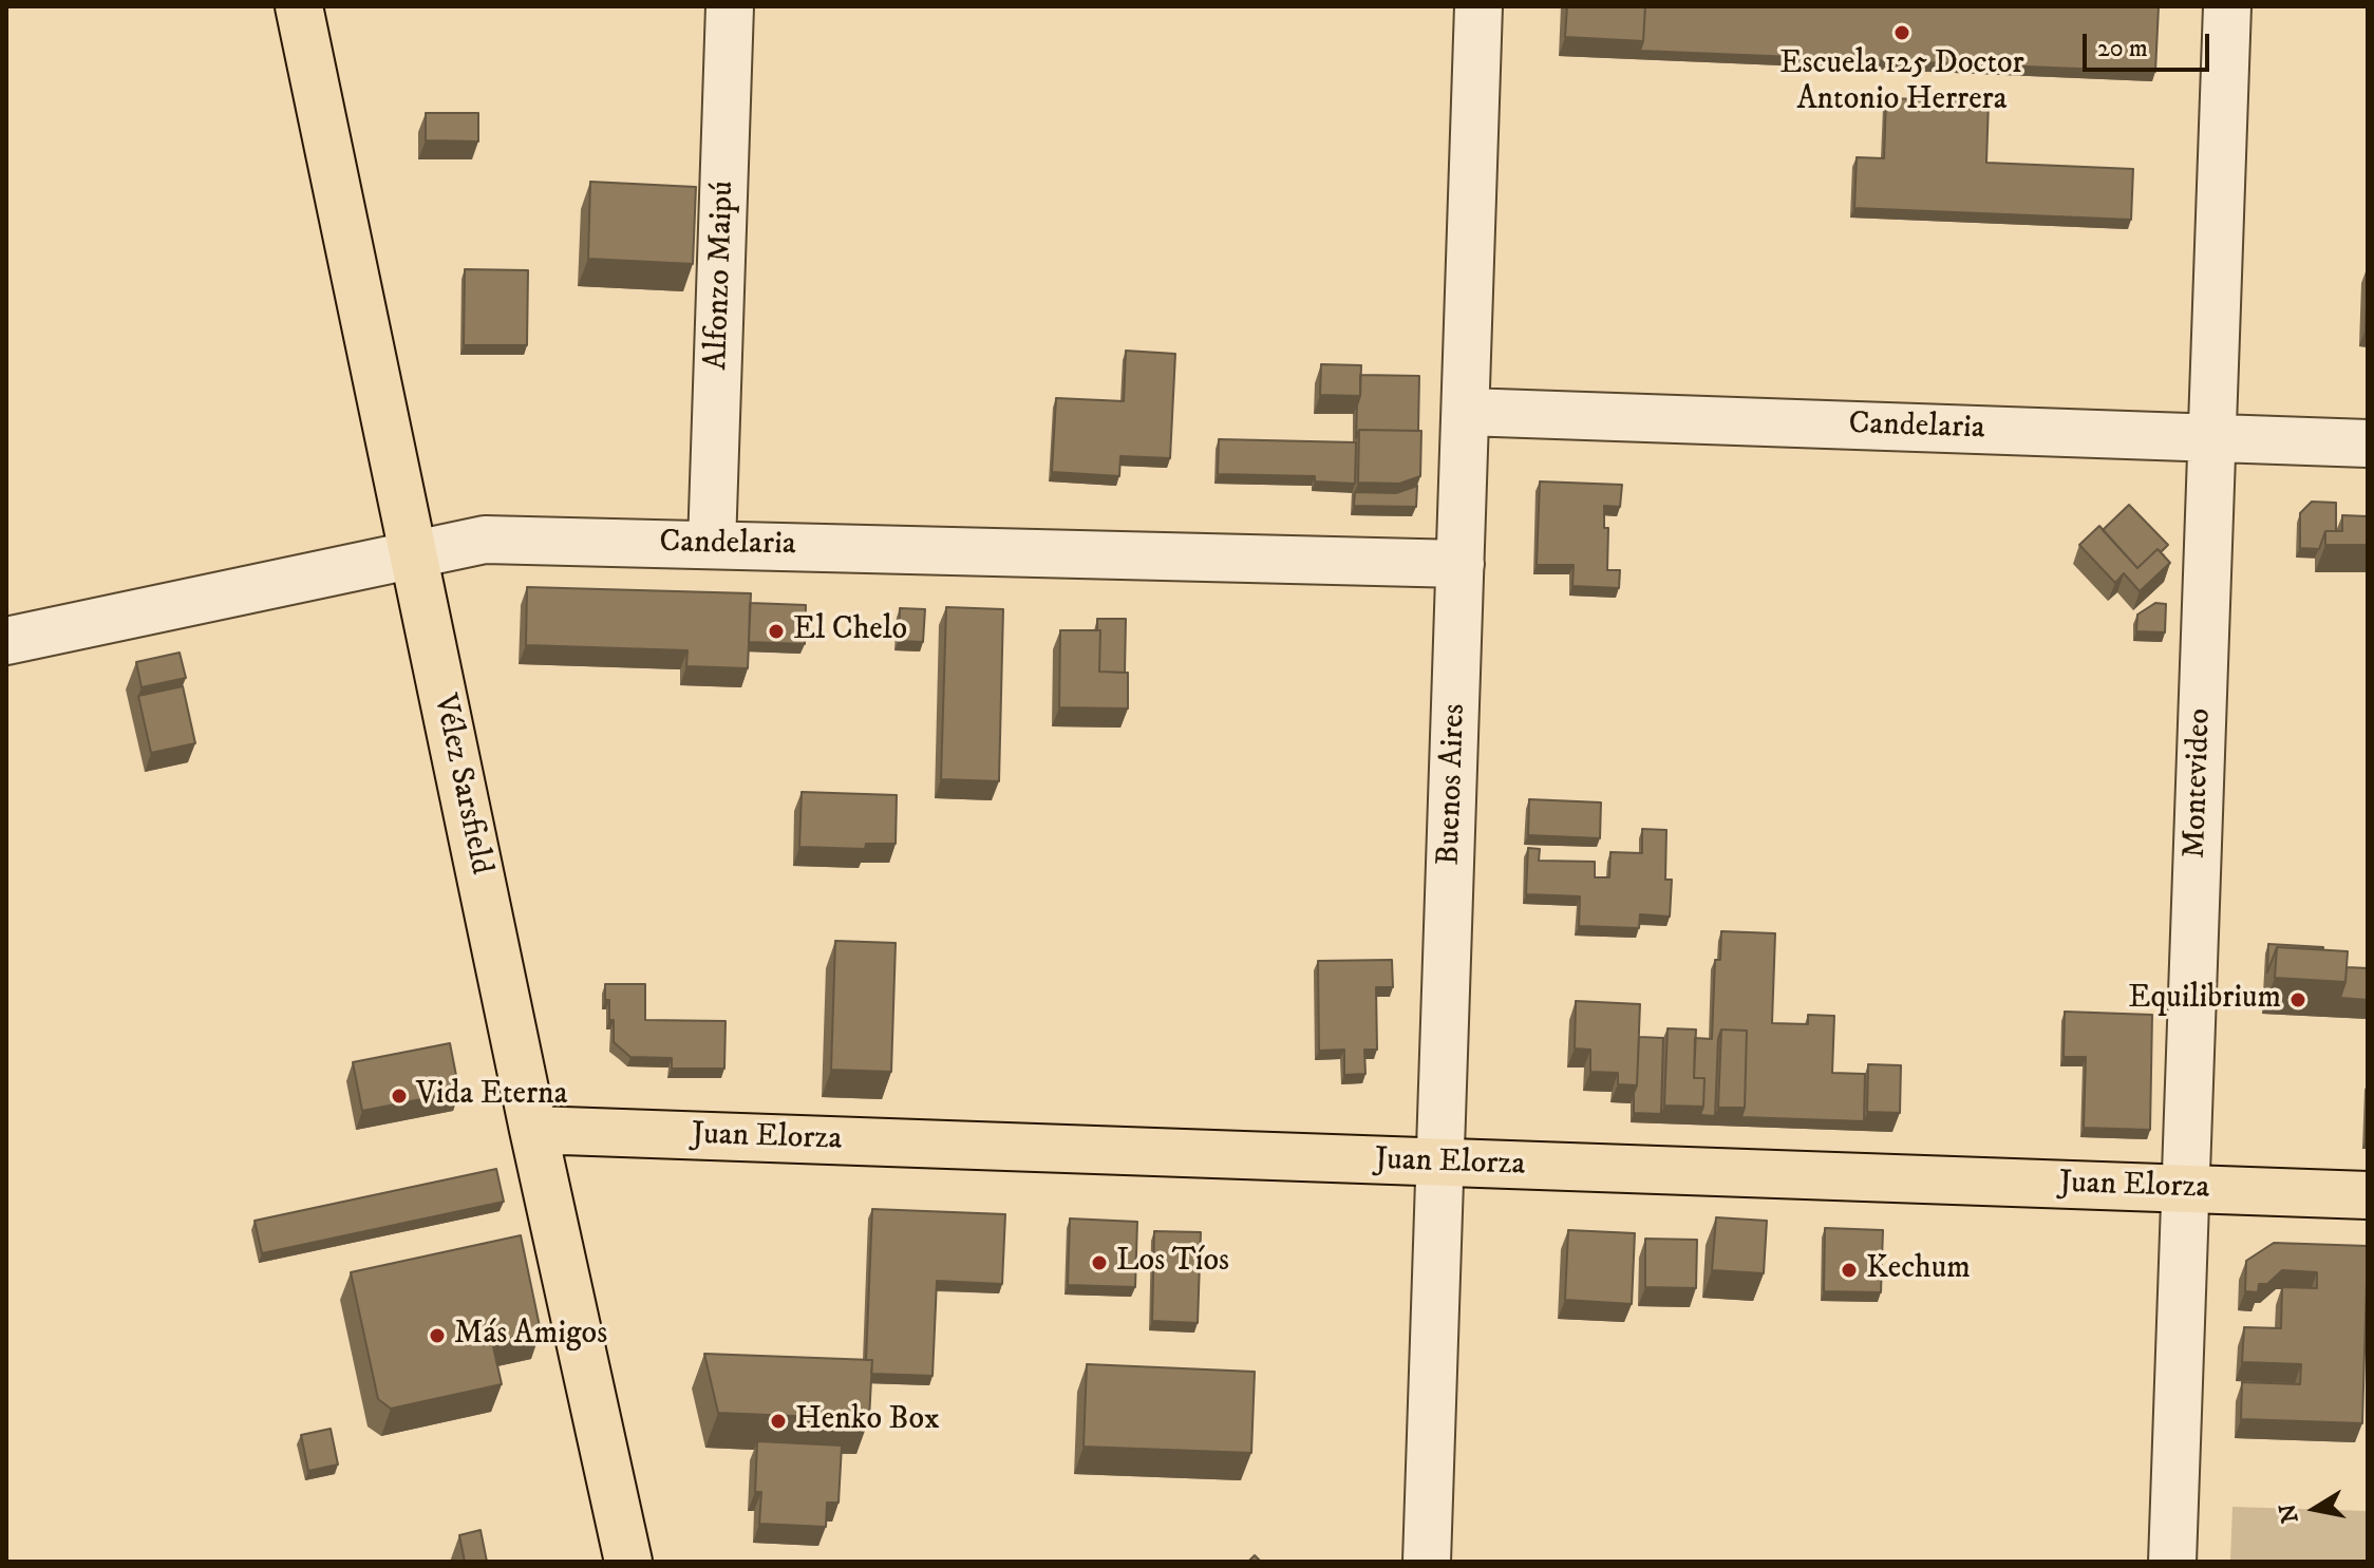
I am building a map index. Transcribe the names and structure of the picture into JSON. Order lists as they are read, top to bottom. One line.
{"streets":{"main road":["Vélez Sarsfield","Juan Elorza"],"street":["Alfonzo Maipú","Candelaria","Montevideo","Buenos Aires"]},"crossings":[["Alfonzo Maipú","Candelaria"],["Candelaria","Montevideo"],["Candelaria","Vélez Sarsfield"],["Candelaria","Buenos Aires"],["Montevideo","Juan Elorza"],["Vélez Sarsfield","Juan Elorza"],["Buenos Aires","Juan Elorza"]],"places":["Escuela 125 Doctor Antonio Herrera","El Chelo","Equilibrium","Vida Eterna","Los Tíos","Kechum","Más Amigos","Henko Box"],"scale_bar":"20 m","north":"left"}
